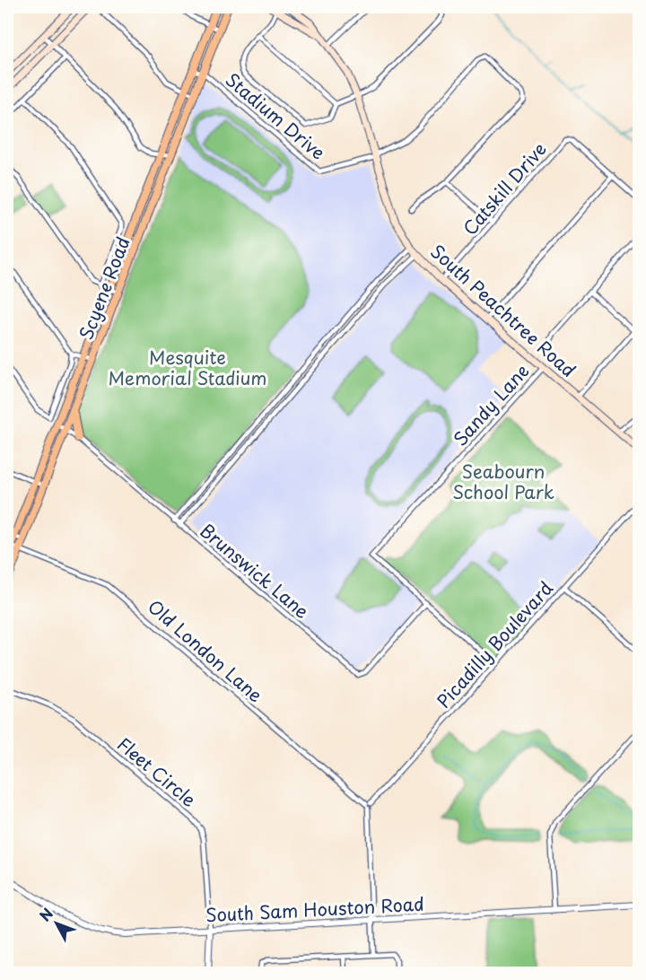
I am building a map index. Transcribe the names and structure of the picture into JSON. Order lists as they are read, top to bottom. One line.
{"streets":{"main road":["Scyene Road","South Peachtree Road"],"street":["Stadium Drive","Catskill Drive","Sandy Lane","Brunswick Lane","Picadilly Boulevard","Old London Lane","Fleet Circle","South Sam Houston Road"]},"crossings":[["Stadium Drive","Scyene Road"],["Stadium Drive","South Peachtree Road"],["Catskill Drive","South Peachtree Road"],["Scyene Road","Brunswick Lane"],["Scyene Road","Old London Lane"],["South Peachtree Road","Sandy Lane"],["Sandy Lane","Brunswick Lane"],["Picadilly Boulevard","Old London Lane"],["Fleet Circle","South Sam Houston Road"]],"parks":["Mesquite Memorial Stadium","Seabourn School Park"],"north":"top left"}
